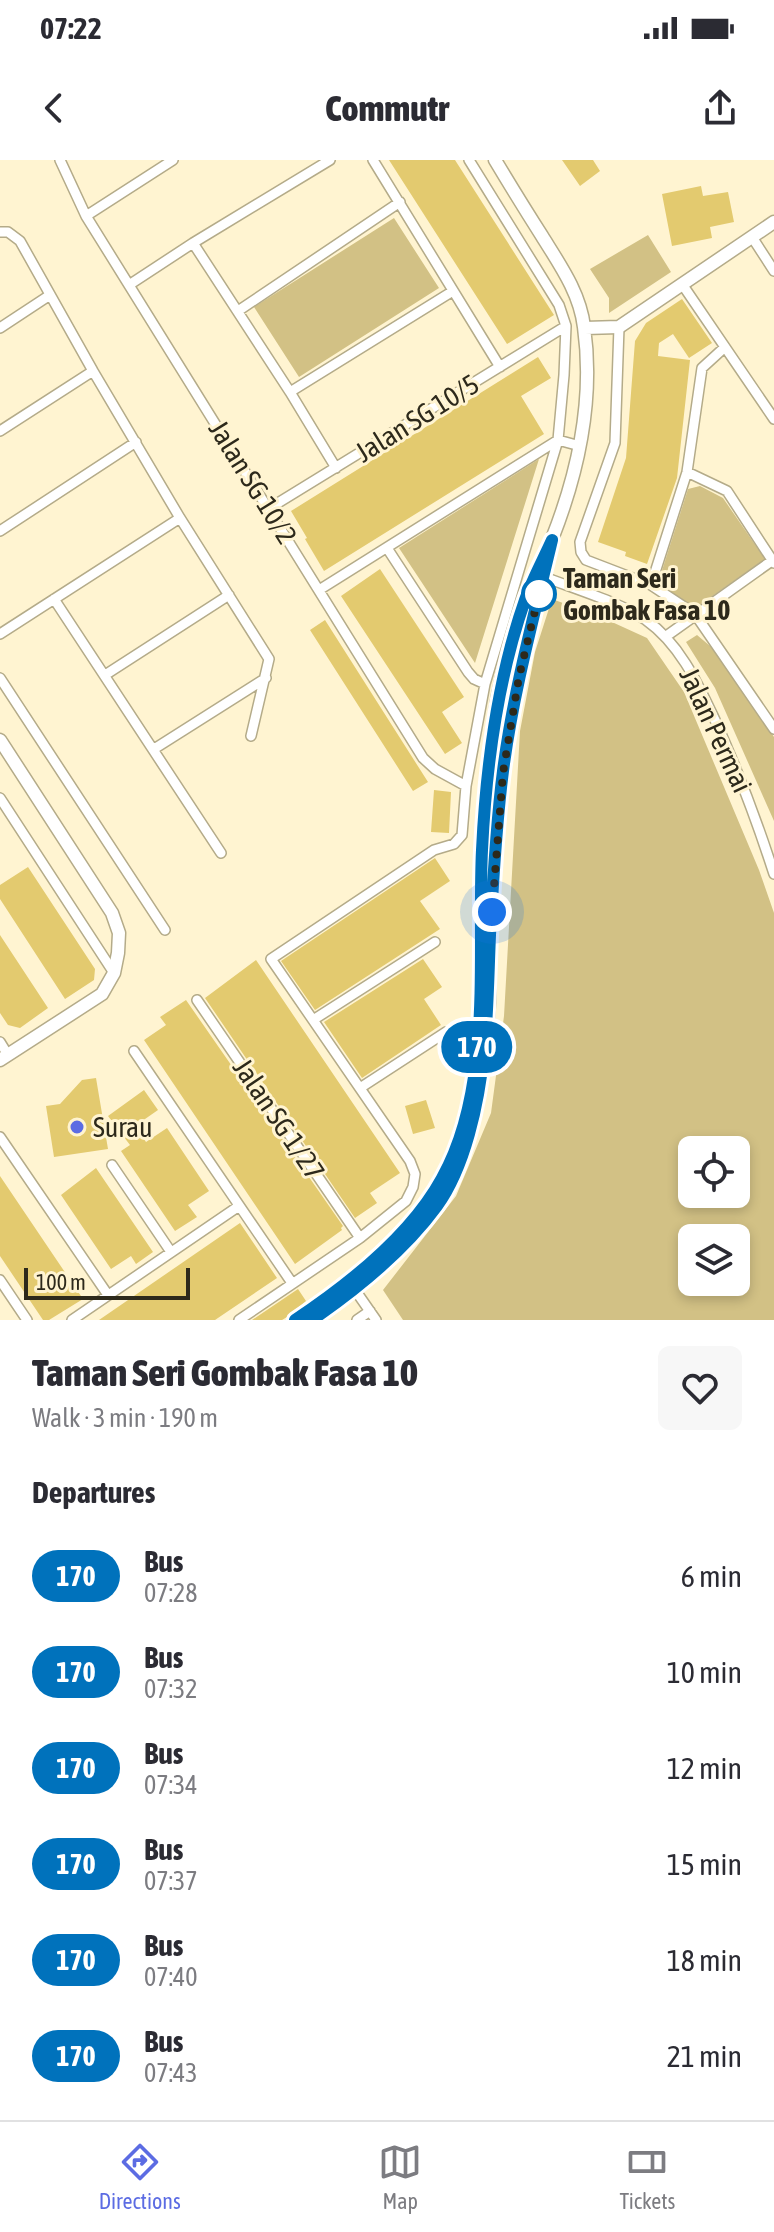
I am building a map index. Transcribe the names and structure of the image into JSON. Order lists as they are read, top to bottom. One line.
{"streets":{"street":["Jalan SG 10/5","Jalan SG 10/2","Jalan Permai","Jalan SG 1/27"]},"crossings":[["Jalan SG 10/5","Jalan SG 10/2"]],"places":["Taman Seri Gombak Fasa 10","Surau"],"lines":["bus line 170"],"scale_bar":"100 m","page":{"status":"07:22","header":"Commutr","on_map":"170","scale":"100 m","heading":[["Taman Seri Gombak Fasa 10","Walk · 3 min · 190 m"],"Departures"],"list":[{"mark":"170","name":"Bus","note":"07:28","value":"6 min"},{"mark":"170","name":"Bus","note":"07:32","value":"10 min"},{"mark":"170","name":"Bus","note":"07:34","value":"12 min"},{"mark":"170","name":"Bus","note":"07:37","value":"15 min"},{"mark":"170","name":"Bus","note":"07:40","value":"18 min"},{"mark":"170","name":"Bus","note":"07:43","value":"21 min"}],"tabs":["Directions","Map","Tickets"]}}
